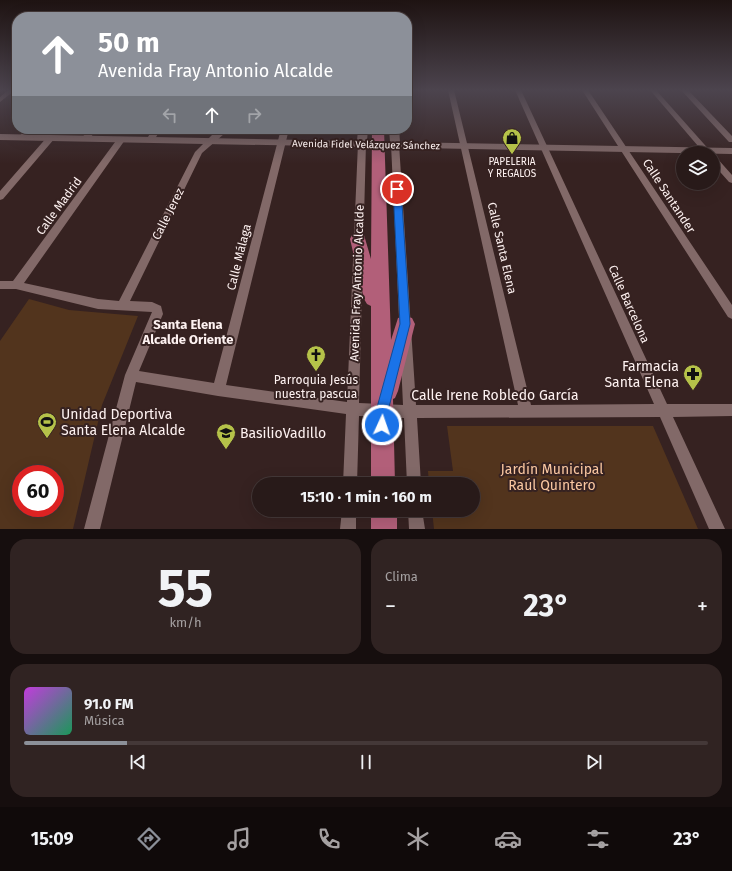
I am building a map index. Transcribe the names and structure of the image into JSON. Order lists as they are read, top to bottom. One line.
{"streets":{"main road":["Avenida Fray Antonio Alcalde"],"street":["Avenida Fidel Velázquez Sánchez","Calle Santander","Calle Madrid","Calle Jerez","Calle Santa Elena","Calle Málaga","Calle Barcelona","Calle Irene Robledo García"]},"crossings":[["Avenida Fidel Velázquez Sánchez","Calle Santander"],["Avenida Fidel Velázquez Sánchez","Calle Madrid"],["Avenida Fidel Velázquez Sánchez","Calle Jerez"],["Avenida Fidel Velázquez Sánchez","Calle Santa Elena"],["Avenida Fidel Velázquez Sánchez","Calle Málaga"],["Avenida Fidel Velázquez Sánchez","Avenida Fray Antonio Alcalde"],["Avenida Fidel Velázquez Sánchez","Calle Barcelona"],["Calle Santa Elena","Calle Irene Robledo García"],["Calle Málaga","Calle Irene Robledo García"],["Avenida Fray Antonio Alcalde","Calle Irene Robledo García"],["Calle Barcelona","Calle Irene Robledo García"]],"districts":["Santa Elena Alcalde Oriente"],"parks":["Jardín Municipal Raúl Quintero"],"places":{"shop":["PAPELERIA Y REGALOS"],"church":["Parroquia Jesús nuestra pascua"],"pharmacy":["Farmacia Santa Elena"],"sports":["Unidad Deportiva Santa Elena Alcalde"],"school or university":["BasilioVadillo"]},"page":{"turn":["50 m","Avenida Fray Antonio Alcalde"],"limit":"60","trip":"15:10 · 1 min · 160 m","tile":[["55","km/h"],"Clima"],"heat":["−","23°","+"],"song":["91.0 FM","Música"],"tabs":["15:09","23°"]}}
